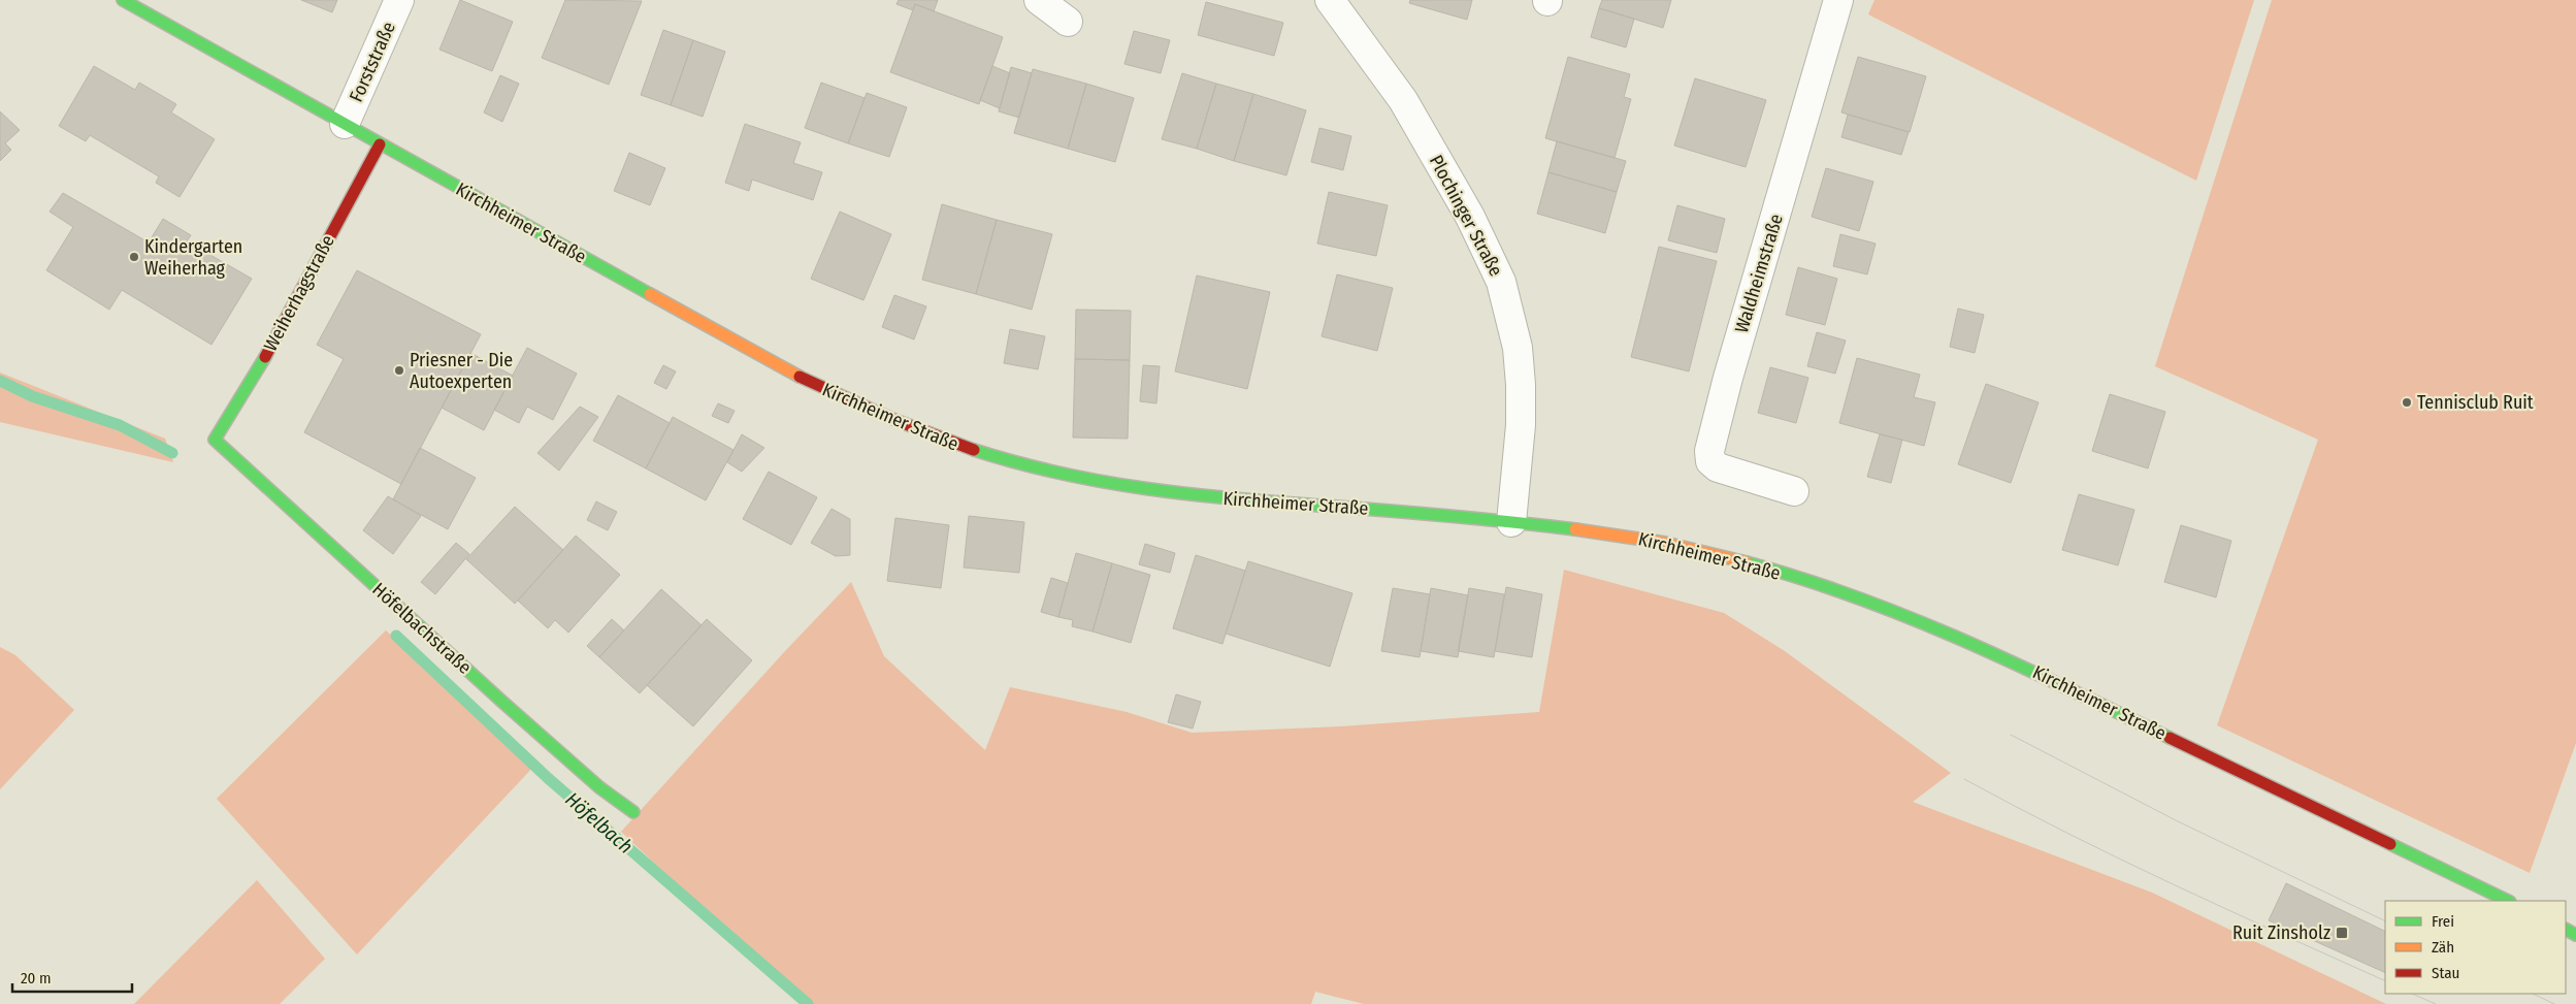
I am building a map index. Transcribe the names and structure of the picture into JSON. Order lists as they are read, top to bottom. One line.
{"streets":{"main road":["Kirchheimer Straße","Weiherhagstraße","Höfelbachstraße"],"street":["Forststraße","Plochinger Straße","Waldheimstraße"]},"crossings":[["Forststraße","Kirchheimer Straße"],["Plochinger Straße","Kirchheimer Straße"],["Kirchheimer Straße","Weiherhagstraße"],["Weiherhagstraße","Höfelbachstraße"]],"water":["Höfelbach"],"places":{"other":["Kindergarten Weiherhag","Priesner - Die Autoexperten","Tennisclub Ruit"],"transit":["Ruit Zinsholz"]},"legend":["Frei","Zäh","Stau"],"scale_bar":"20 m"}
